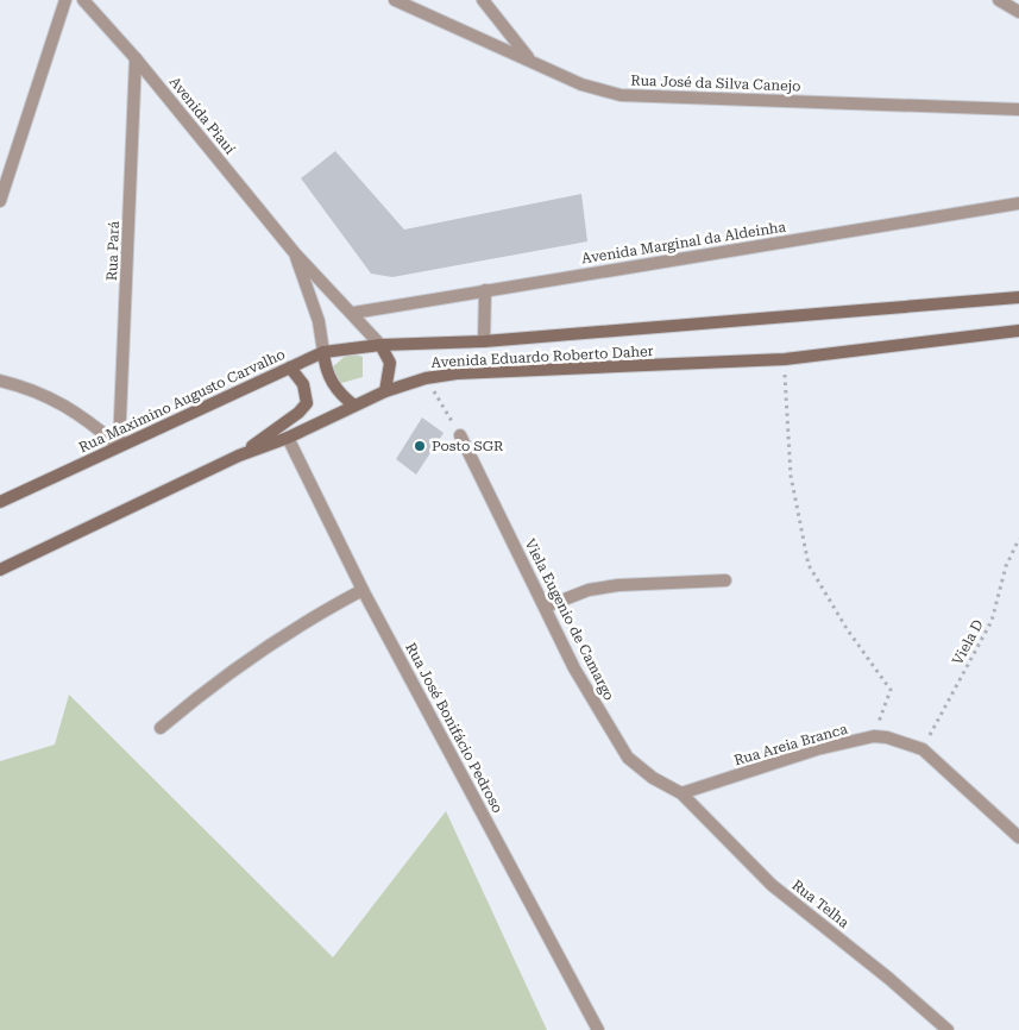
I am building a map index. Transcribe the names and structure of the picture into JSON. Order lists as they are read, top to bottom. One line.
{"streets":{"main road":["Avenida Eduardo Roberto Daher","Rua Maximino Augusto Carvalho"],"street":["Rua José da Silva Canejo","Avenida Piauí","Avenida Marginal da Aldeinha","Rua Pará","Viela Eugenio de Camargo","Rua José Bonifácio Pedroso","Rua Areia Branca","Rua Telha"],"path":["Viela D"]},"crossings":[["Avenida Piauí","Avenida Marginal da Aldeinha"],["Avenida Piauí","Rua Pará"],["Avenida Piauí","Avenida Eduardo Roberto Daher"],["Avenida Piauí","Rua Maximino Augusto Carvalho"],["Rua Pará","Rua Maximino Augusto Carvalho"],["Avenida Eduardo Roberto Daher","Rua Maximino Augusto Carvalho"],["Avenida Eduardo Roberto Daher","Rua José Bonifácio Pedroso"],["Viela Eugenio de Camargo","Rua Areia Branca"],["Viela Eugenio de Camargo","Rua Telha"],["Viela D","Rua Areia Branca"],["Rua Areia Branca","Rua Telha"]],"places":["Posto SGR"]}
